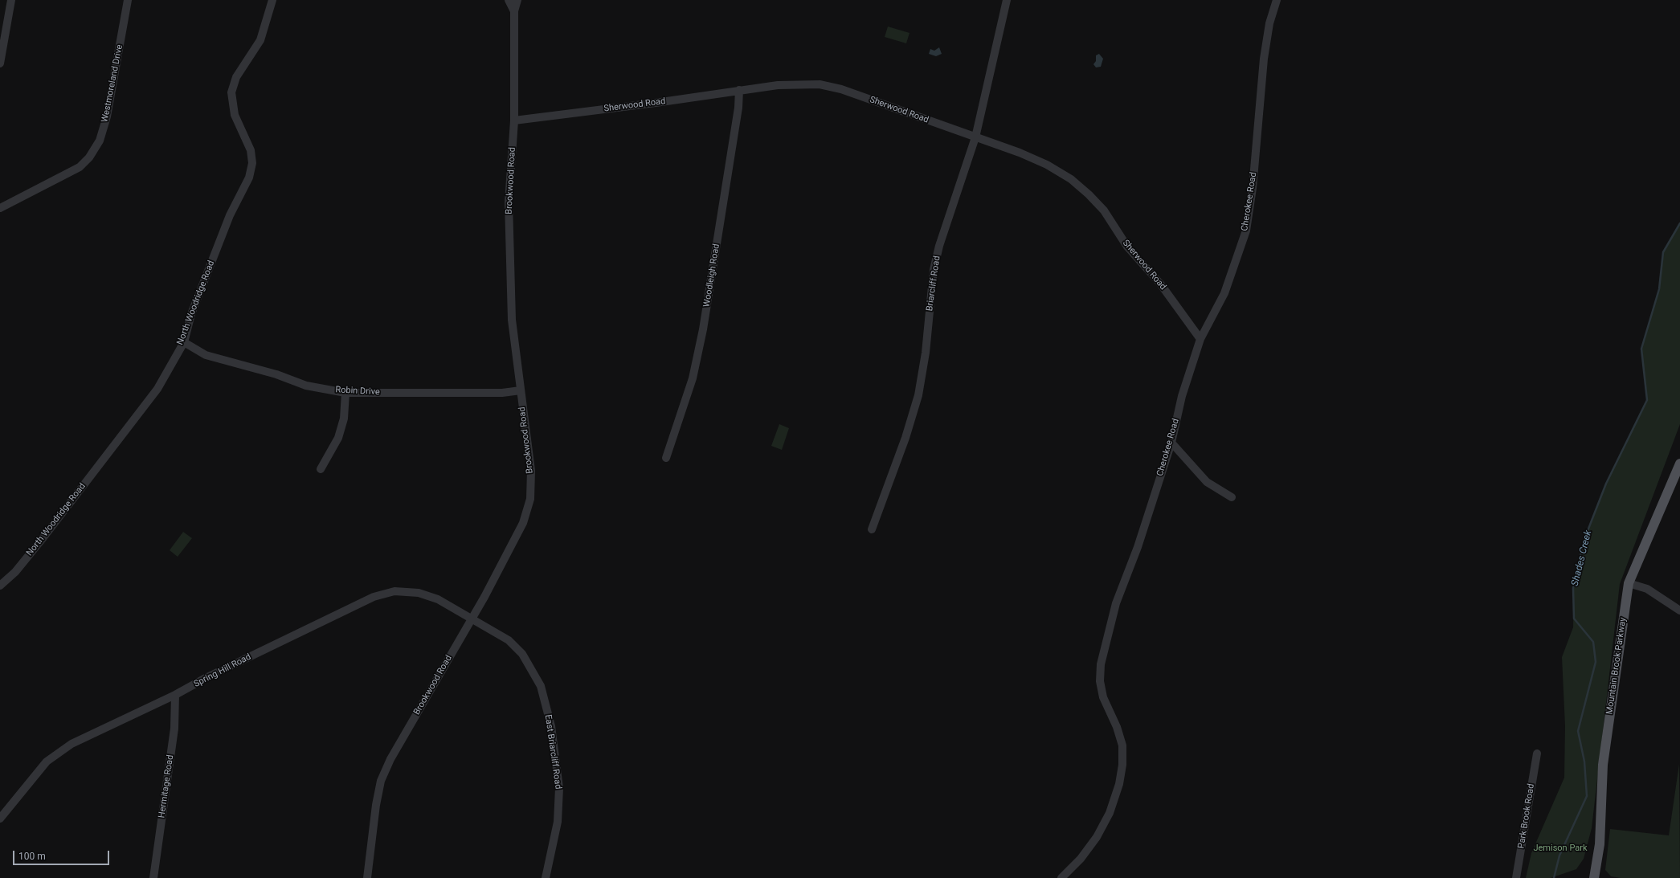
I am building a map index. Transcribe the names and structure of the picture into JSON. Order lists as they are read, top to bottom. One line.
{"streets":{"main road":["Mountain Brook Parkway"],"street":["Westmoreland Drive","Sherwood Road","Brookwood Road","Cherokee Road","Woodleigh Road","Briarcliff Road","North Woodridge Road","Robin Drive","Spring Hill Road","East Briarcliff Road","Hermitage Road","Park Brook Road"]},"crossings":[["Sherwood Road","Brookwood Road"],["Sherwood Road","Cherokee Road"],["Sherwood Road","Woodleigh Road"],["Sherwood Road","Briarcliff Road"],["Brookwood Road","Robin Drive"],["Brookwood Road","Spring Hill Road"],["Brookwood Road","East Briarcliff Road"],["North Woodridge Road","Robin Drive"],["Spring Hill Road","East Briarcliff Road"],["Spring Hill Road","Hermitage Road"]],"water":["Shades Creek"],"parks":["Jemison Park"],"scale_bar":"100 m"}
